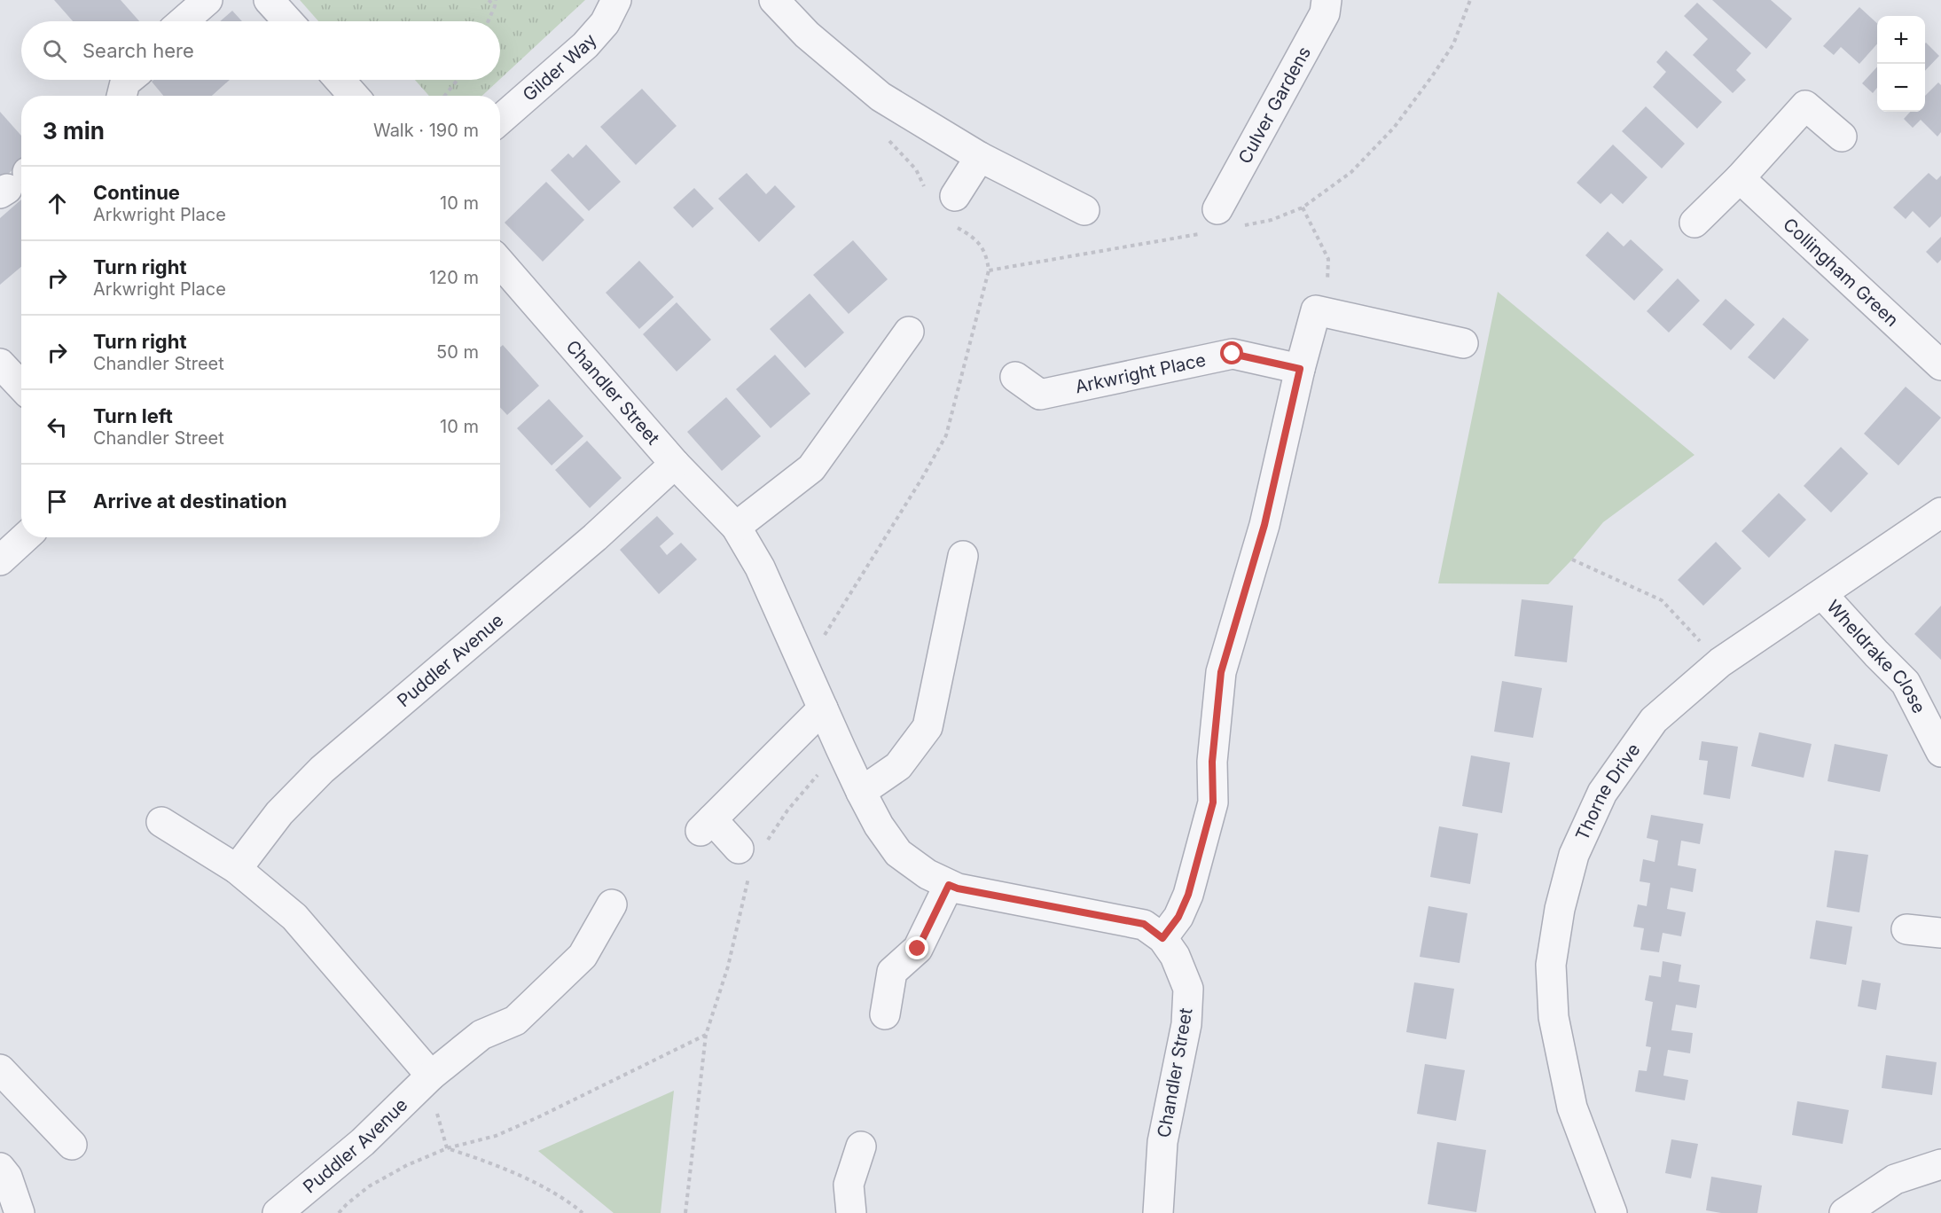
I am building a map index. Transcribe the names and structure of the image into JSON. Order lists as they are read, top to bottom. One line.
{"streets":{"street":["Gilder Way","Culver Gardens","Collingham Green","Arkwright Place","Chandler Street","Wheldrake Close","Puddler Avenue","Thorne Drive"]},"crossings":[["Chandler Street","Puddler Avenue"],["Wheldrake Close","Thorne Drive"]],"page":{"map_buttons":["+","−"],"search":"Search here","heading":["3 min","Walk · 190 m"],"list":[["Continue","Arkwright Place","10 m"],["Turn right","Arkwright Place","120 m"],["Turn right","Chandler Street","50 m"],["Turn left","Chandler Street","10 m"],"Arrive at destination"]}}
